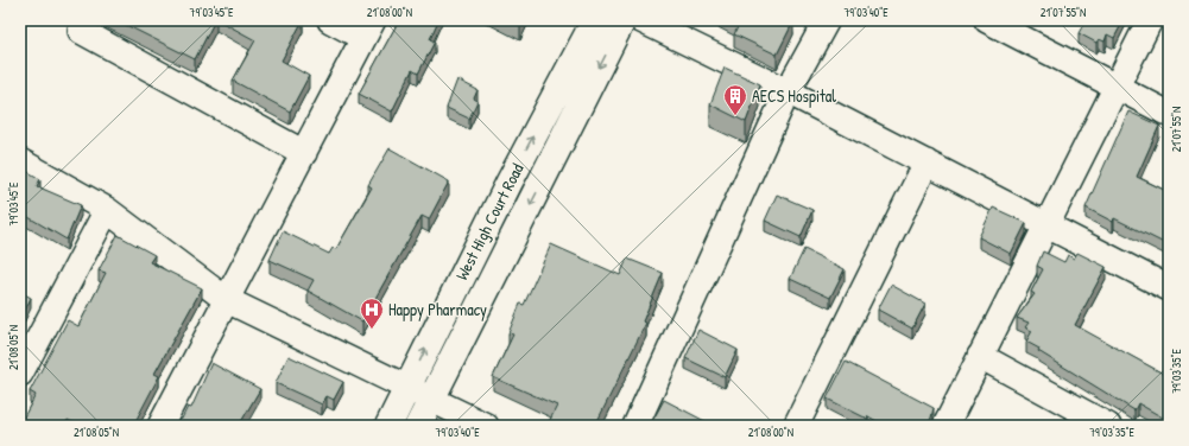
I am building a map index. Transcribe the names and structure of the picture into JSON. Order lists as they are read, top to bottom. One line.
{"streets":{"main road":["West High Court Road"]},"places":{"building":["AECS Hospital"],"hospital":["Happy Pharmacy"]},"coordinates":["79°03'45\"E","21°08'00\"N","79°03'40\"E","21°07'55\"N","21°08'05\"N","79°03'35\"E"]}
